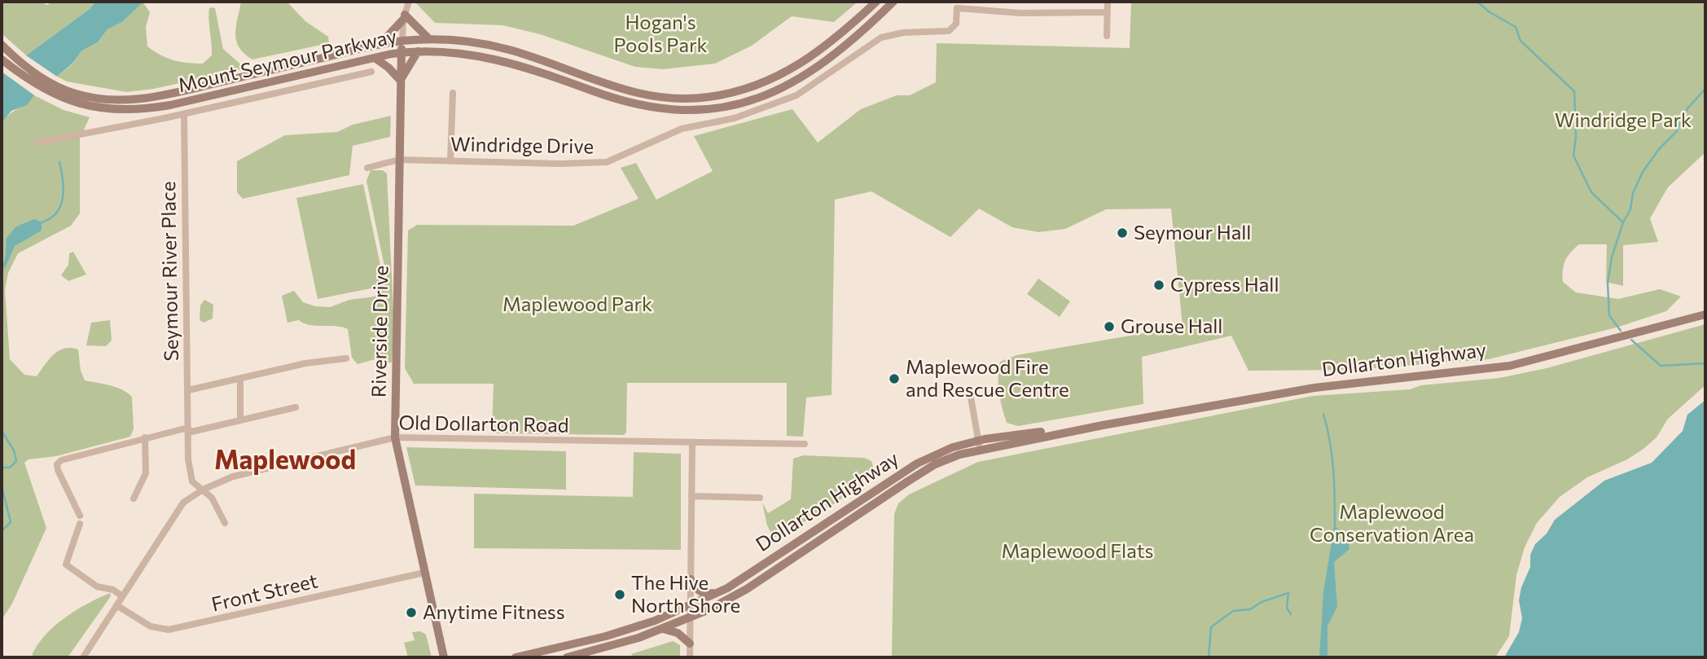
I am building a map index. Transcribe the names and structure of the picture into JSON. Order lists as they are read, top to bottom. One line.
{"streets":{"main road":["Mount Seymour Parkway","Riverside Drive","Dollarton Highway"],"street":["Windridge Drive","Seymour River Place","Old Dollarton Road","Front Street"]},"crossings":[["Mount Seymour Parkway","Riverside Drive"],["Windridge Drive","Riverside Drive"],["Seymour River Place","Old Dollarton Road"],["Riverside Drive","Old Dollarton Road"],["Riverside Drive","Front Street"],["Old Dollarton Road","Front Street"]],"districts":["Maplewood"],"parks":["Hogan's Pools Park","Windridge Park","Maplewood Park","Maplewood Conservation Area","Maplewood Flats"],"places":["Seymour Hall","Cypress Hall","Grouse Hall","Maplewood Fire and Rescue Centre","The Hive North Shore","Anytime Fitness"]}
